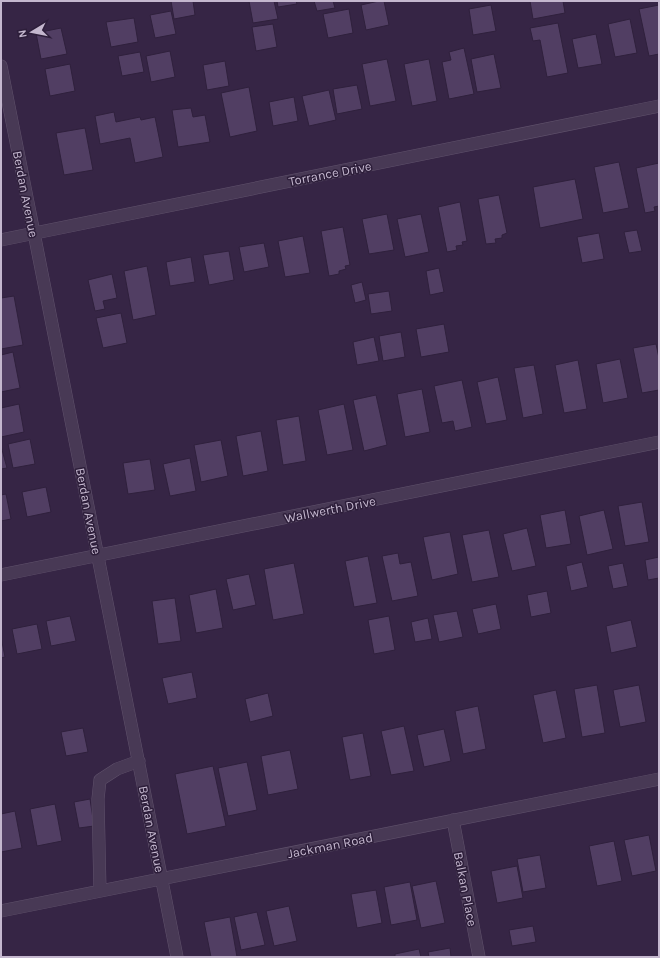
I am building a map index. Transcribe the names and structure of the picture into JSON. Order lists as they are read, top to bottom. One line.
{"streets":{"street":["Torrance Drive","Berdan Avenue","Wallwerth Drive","Jackman Road","Balkan Place"]},"crossings":[["Torrance Drive","Berdan Avenue"],["Berdan Avenue","Wallwerth Drive"],["Berdan Avenue","Jackman Road"],["Jackman Road","Balkan Place"]],"north":"left"}
